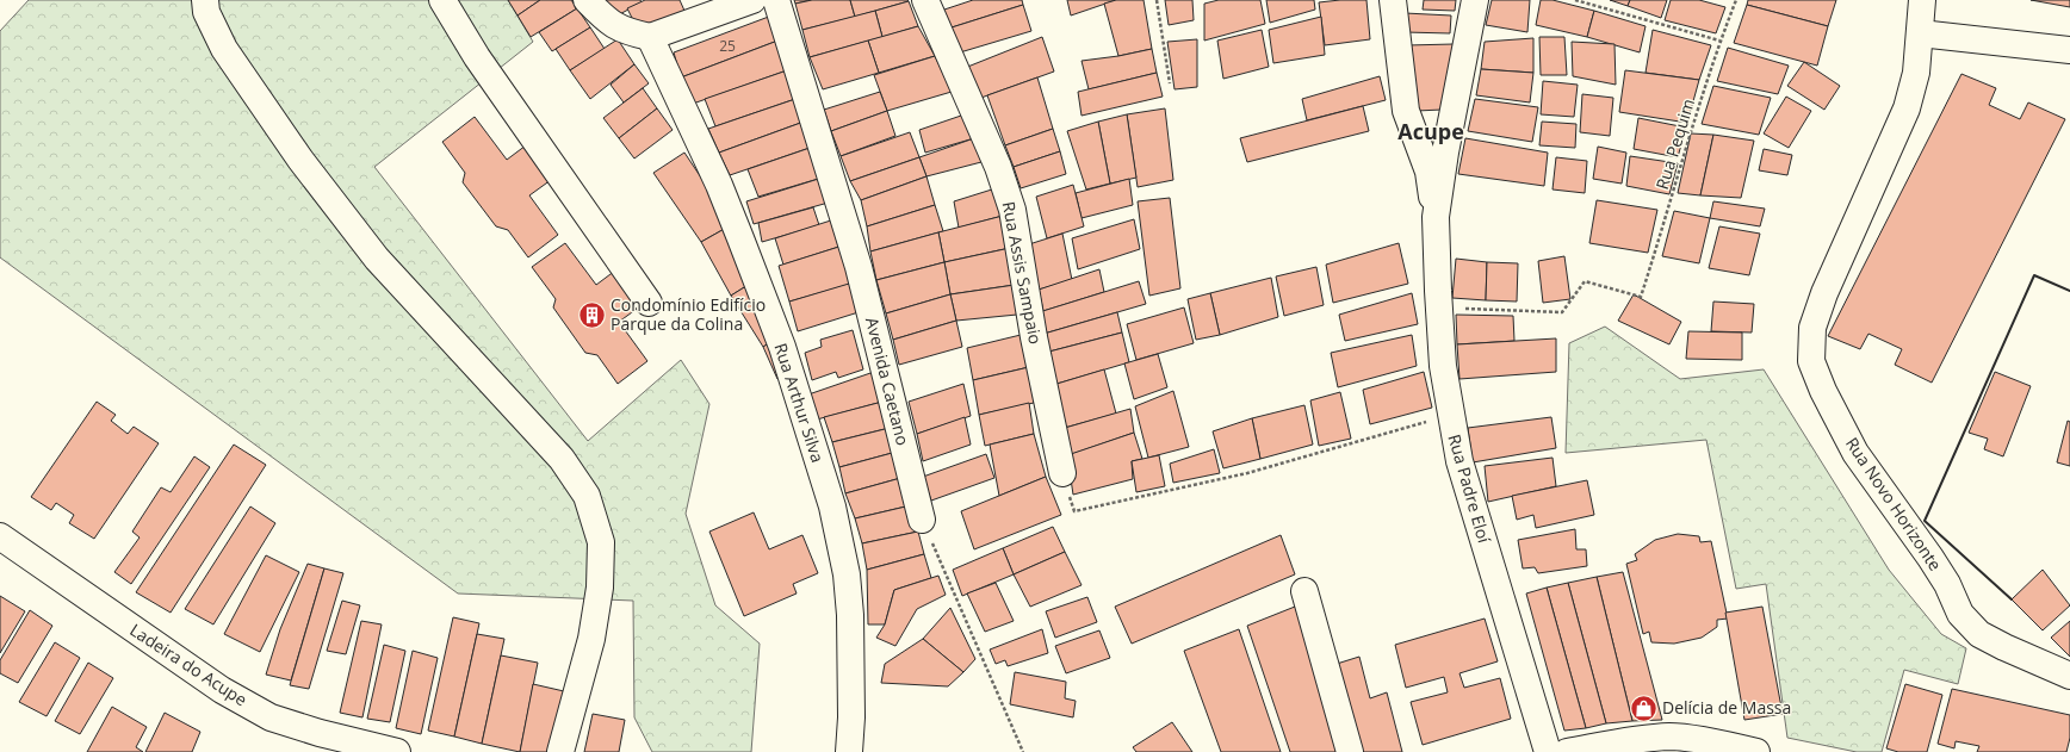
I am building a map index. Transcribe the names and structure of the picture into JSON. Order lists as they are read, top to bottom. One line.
{"streets":{"street":["Rua Assis Sampaio","Avenida Caetano","Rua Arthur Silva","Rua Padre Eloí","Rua Novo Horizonte","Ladeira do Acupe"],"path":["Rua Pequim"]},"crossings":[["Rua Pequim","Rua Padre Eloí"]],"districts":["Acupe"],"places":{"building":["Condomínio Edifício Parque da Colina"],"shop":["Delícia de Massa"]},"house_numbers":["25"]}
